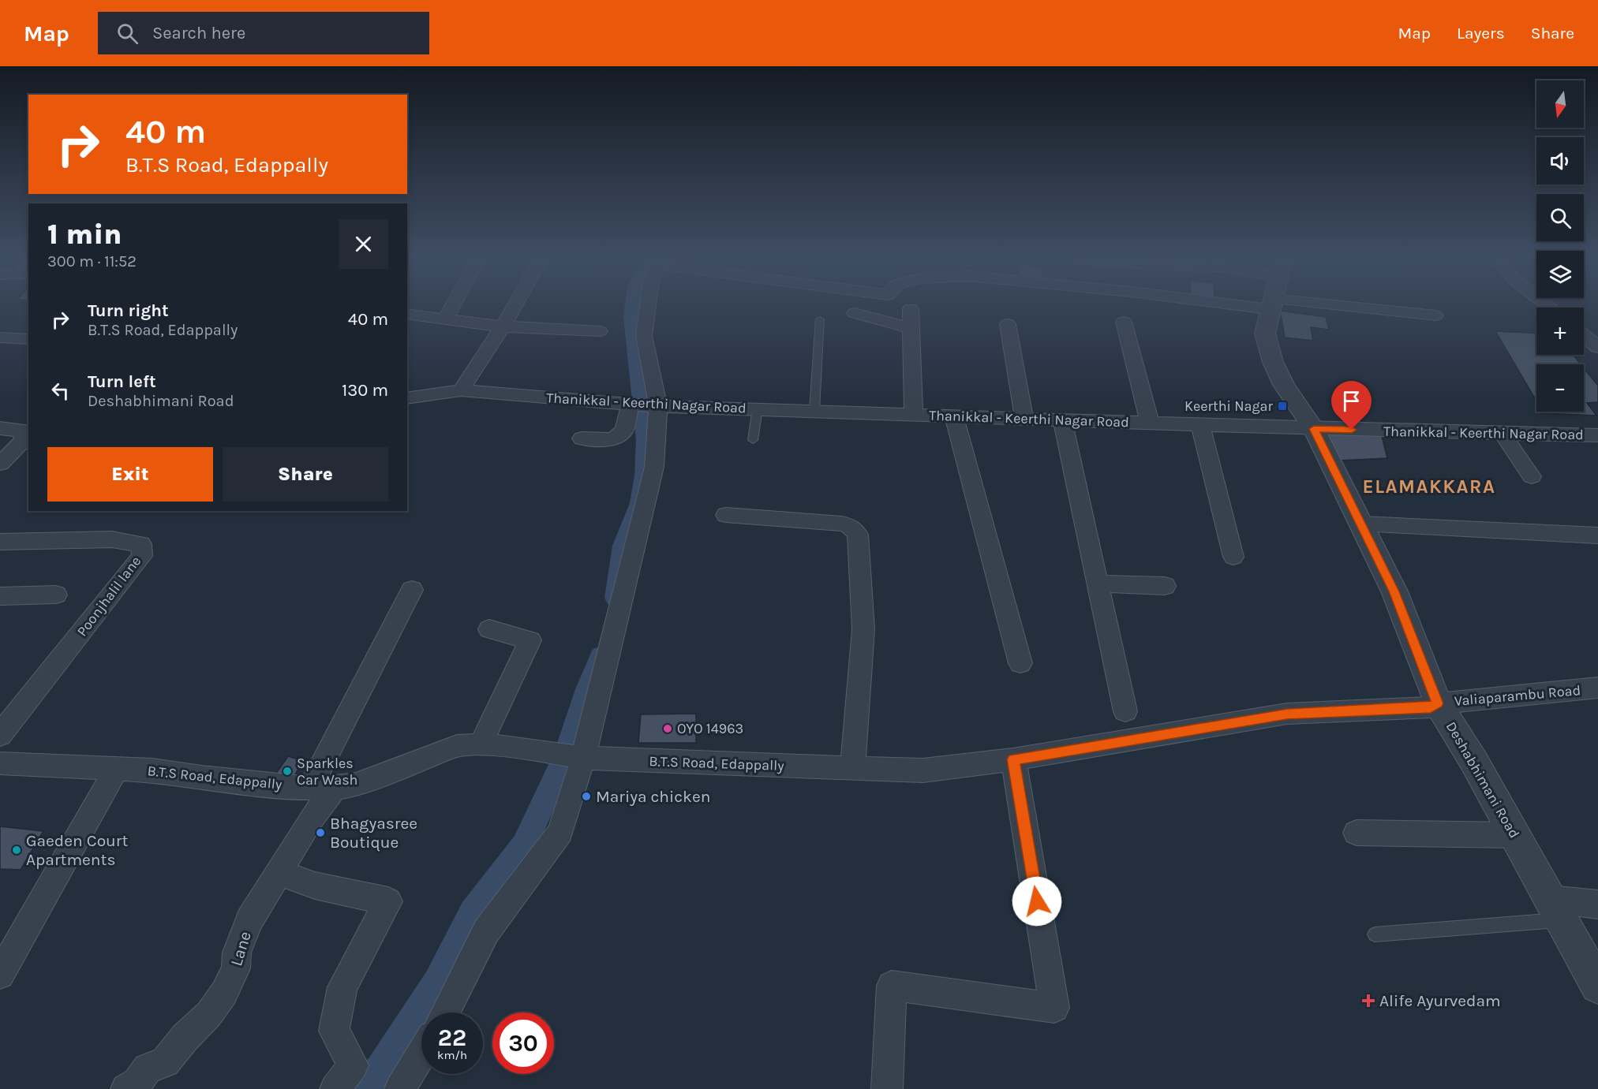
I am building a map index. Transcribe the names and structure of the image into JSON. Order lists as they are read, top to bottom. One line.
{"streets":{"street":["Thanikkal - Keerthi Nagar Road","Poonjhalil lane","Valiaparambu Road","B.T.S Road, Edappally","Deshabhimani Road","Lane"]},"crossings":[["Thanikkal - Keerthi Nagar Road","Deshabhimani Road"],["Valiaparambu Road","B.T.S Road, Edappally"],["Valiaparambu Road","Deshabhimani Road"],["B.T.S Road, Edappally","Deshabhimani Road"],["B.T.S Road, Edappally","Lane"]],"districts":["ELAMAKKARA"],"places":{"transit":["Keerthi Nagar"],"other":["OYO 14963","Sparkles Car Wash","Mariya chicken","Bhagyasree Boutique","Gaeden Court Apartments"],"health":["Alife Ayurvedam"]},"north":"bottom","page":{"header":"Map","search":"Search here","nav":["Map","Layers","Share"],"map_buttons":["+","−"],"turn":["40 m","B.T.S Road, Edappally"],"heading":["1 min","300 m · 11:52"],"list":[{"name":"Turn right","note":"B.T.S Road, Edappally","value":"40 m"},{"name":"Turn left","note":"Deshabhimani Road","value":"130 m"}],"buttons":["Exit","Share"],"speed":"22 km/h","limit":"30"}}
